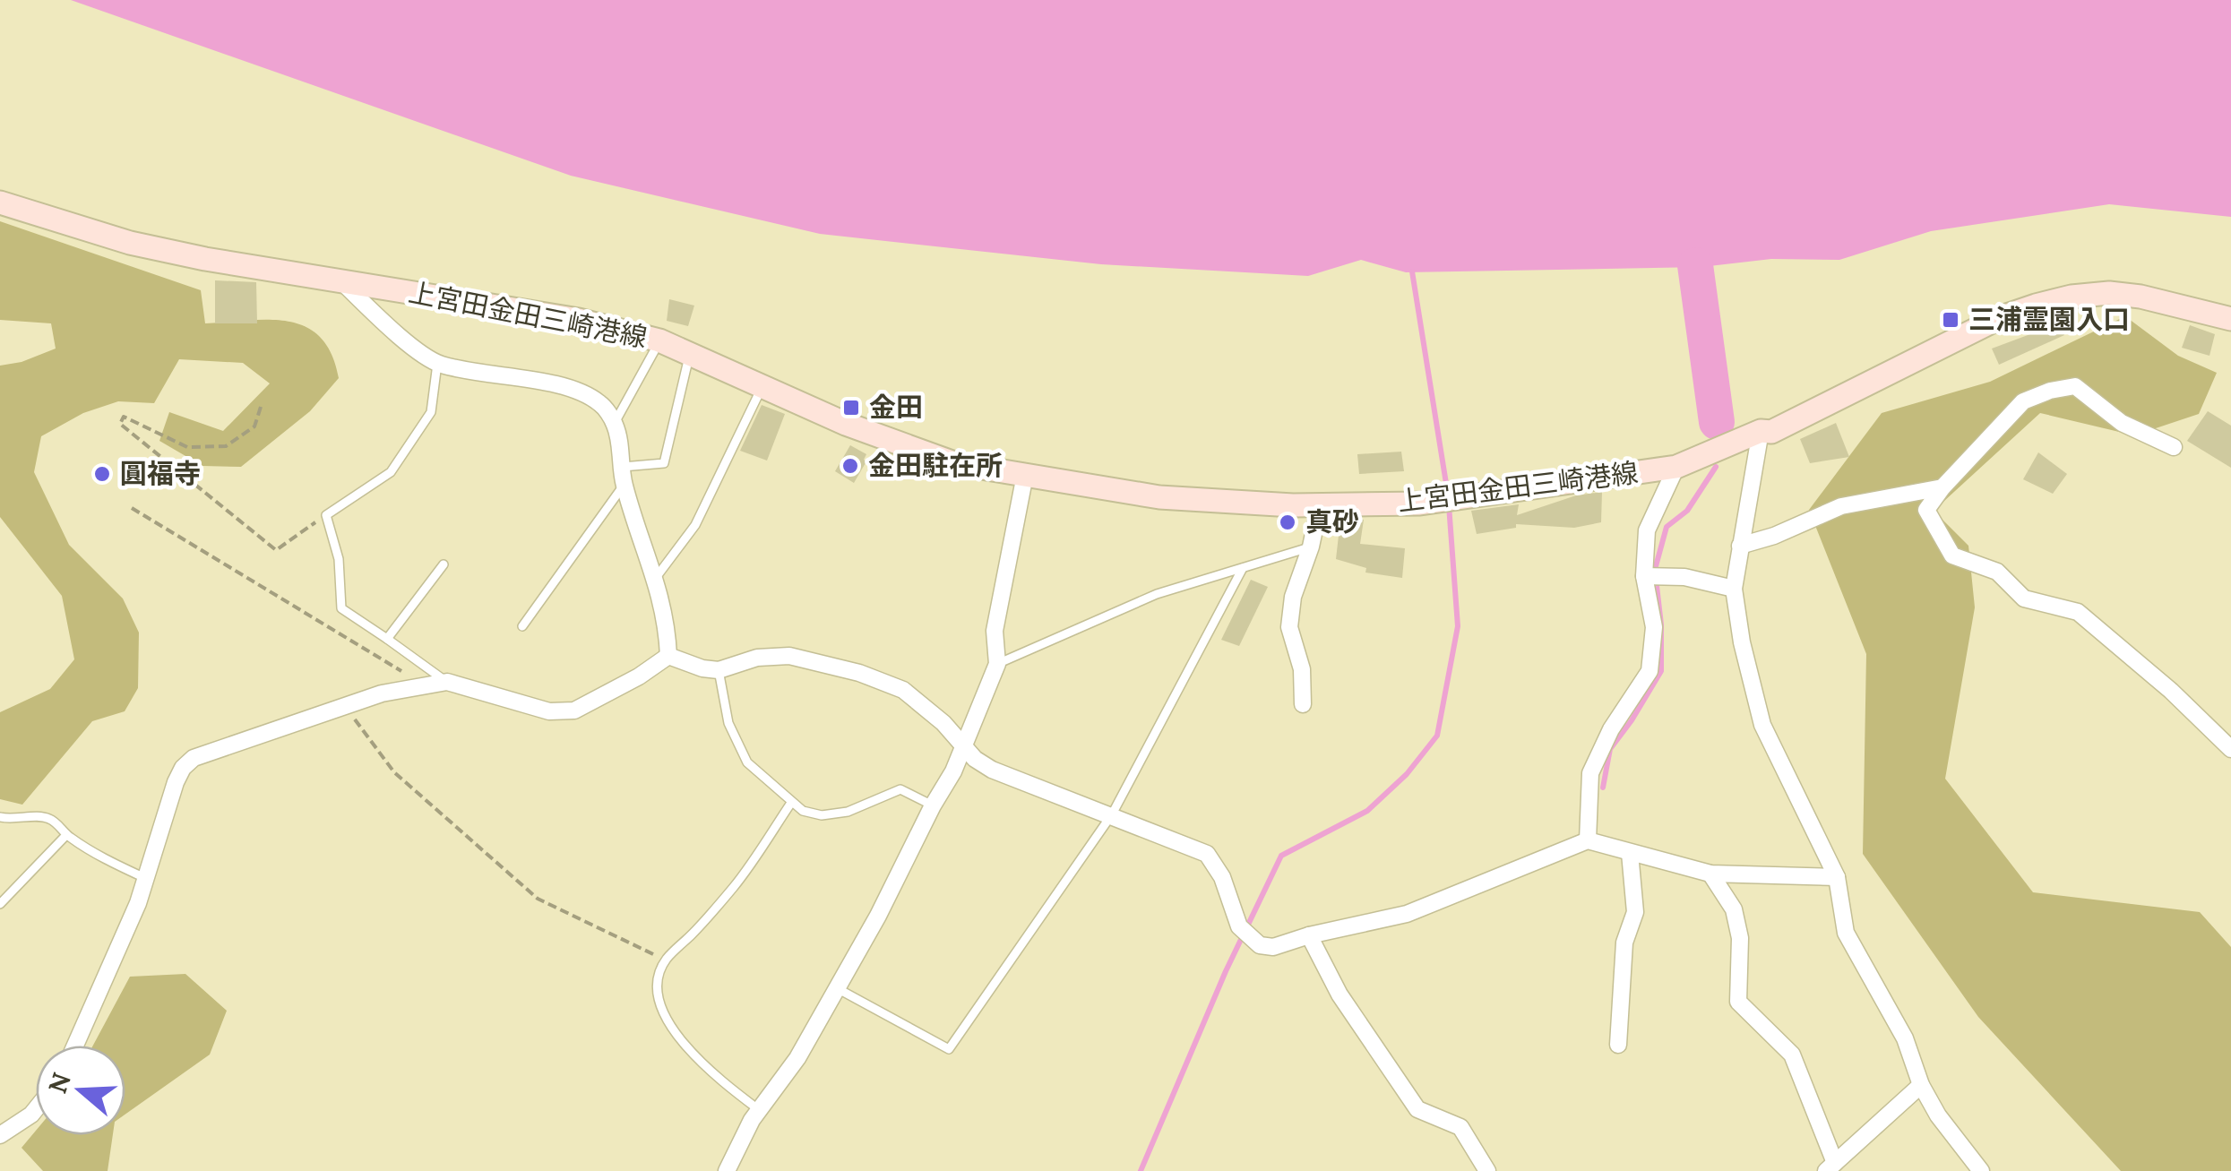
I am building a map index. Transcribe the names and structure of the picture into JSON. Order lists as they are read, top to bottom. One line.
{"streets":{"main road":["上宮田金田三崎港線"]},"places":{"transit":["三浦霊園入口","金田"],"other":["金田駐在所","圓福寺","真砂"]},"north":"left"}
